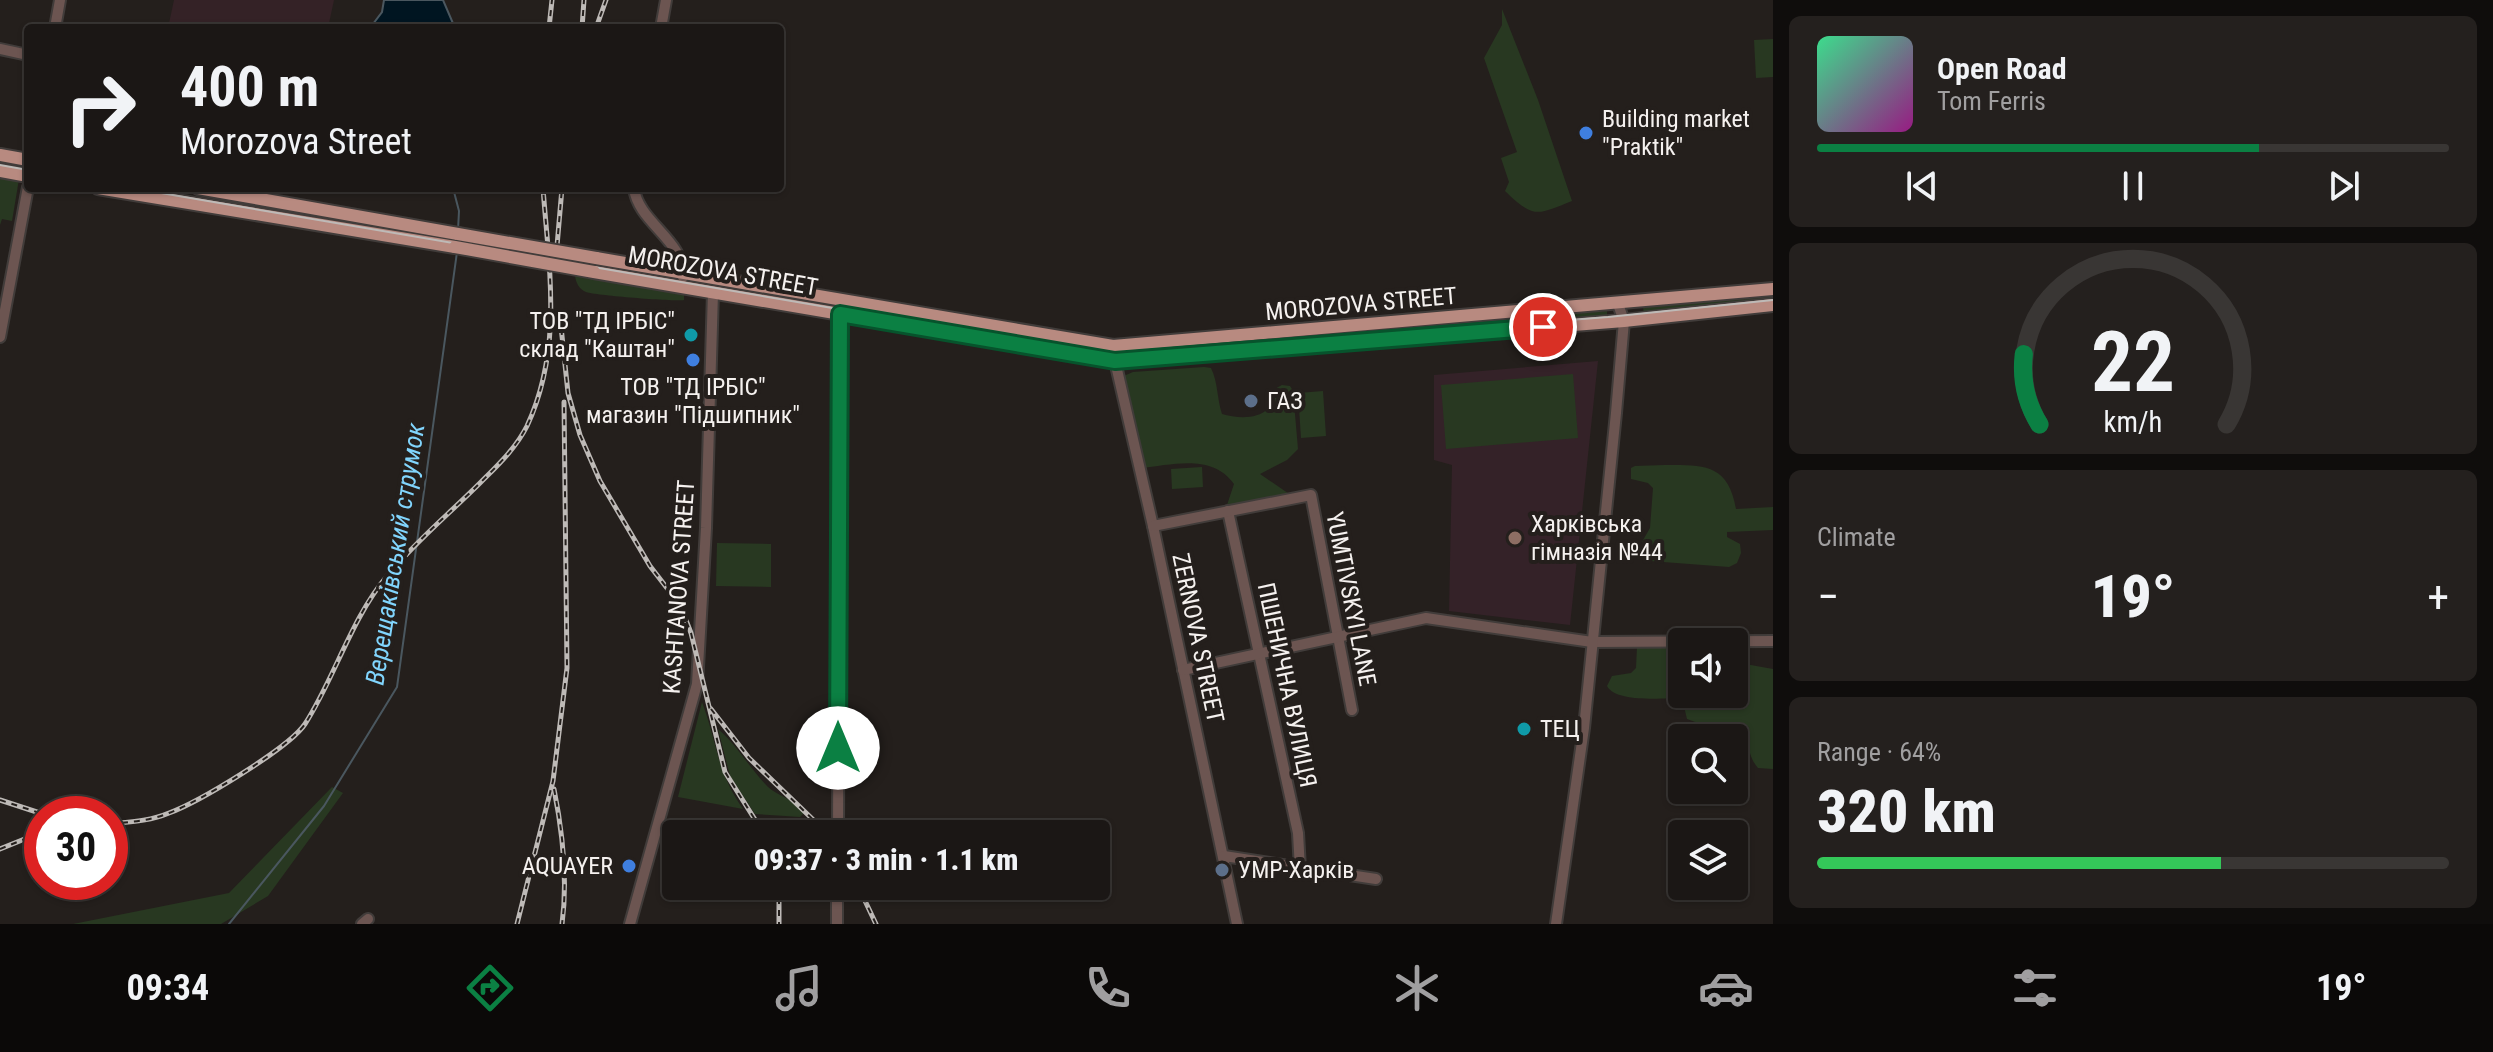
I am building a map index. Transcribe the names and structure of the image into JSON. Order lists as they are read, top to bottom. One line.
{"streets":{"main road":["MOROZOVA STREET"],"street":["KASHTANOVA STREET","YUMTIVSKYI LANE","ZERNOVA STREET","ПШЕНИЧНА ВУЛИЦЯ"]},"crossings":[["MOROZOVA STREET","KASHTANOVA STREET"],["MOROZOVA STREET","ZERNOVA STREET"],["YUMTIVSKYI LANE","ПШЕНИЧНА ВУЛИЦЯ"]],"water":["Верещаківський струмок"],"places":["Building market \"Praktik\"","ТОВ \"ТД ІРБІС\" склад \"Каштан\"","ТОВ \"ТД ІРБІС\" магазин \"Підшипник\"","ГАЗ","Харківська гімназія №44","ТЕЦ","AQUAYER","УМР-Харків"],"page":{"turn":["400 m","Morozova Street"],"song":["Open Road","Tom Ferris"],"tile":["Climate",["Range · 64%","320 km"]],"heat":["−","19°","+"],"limit":"30","trip":"09:37 · 3 min · 1.1 km","tabs":["09:34","19°"],"gauge":["22","km/h"]}}
